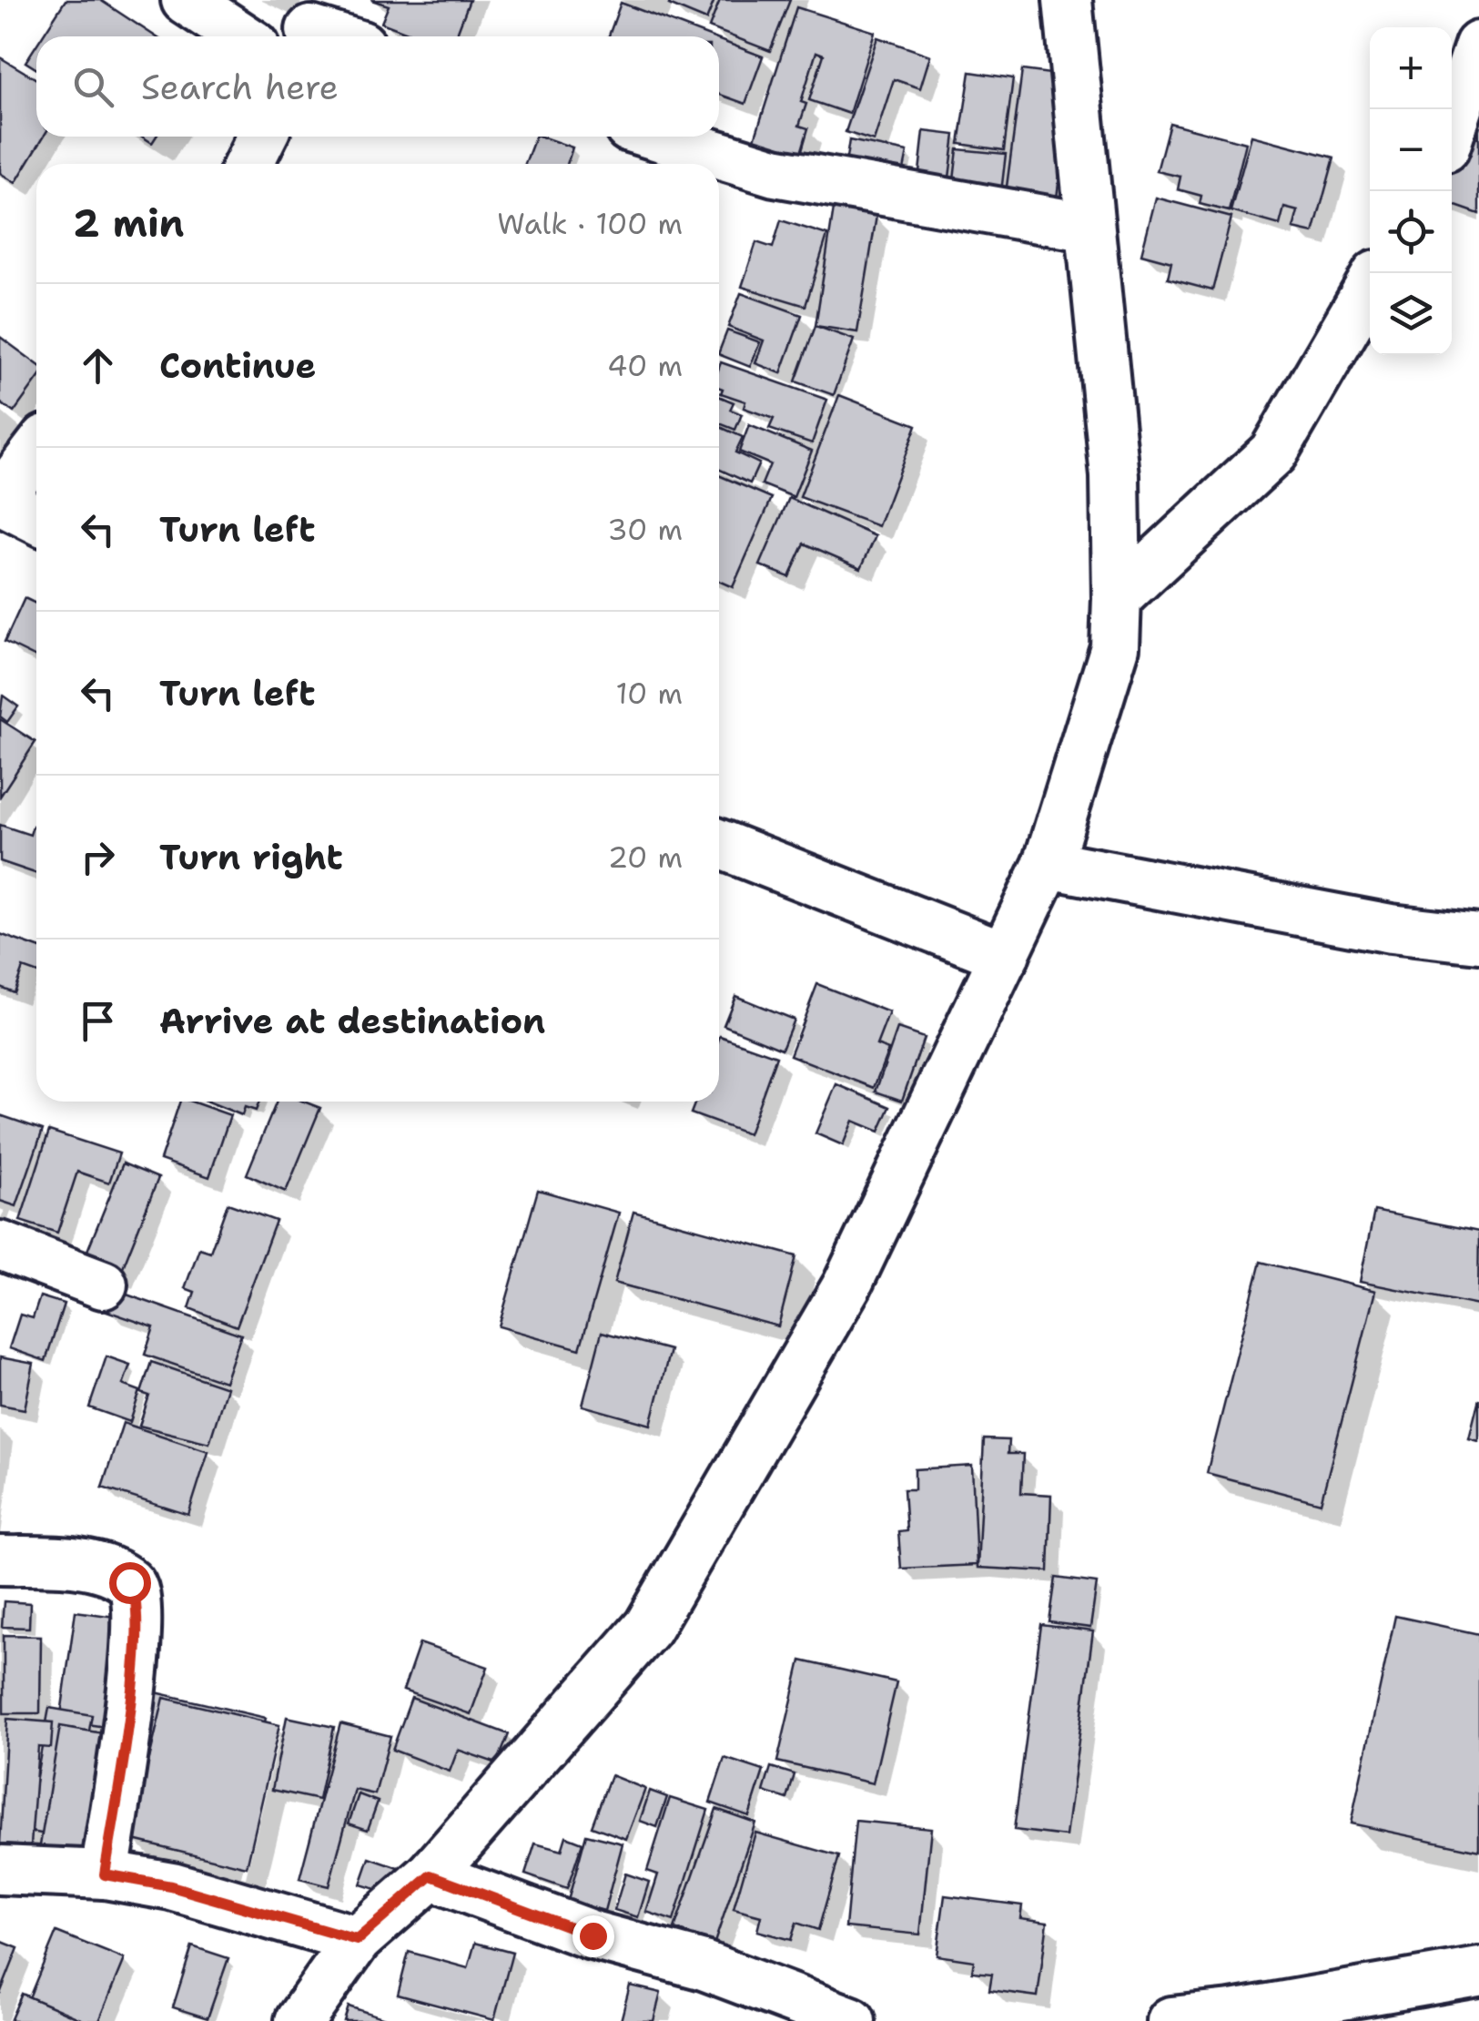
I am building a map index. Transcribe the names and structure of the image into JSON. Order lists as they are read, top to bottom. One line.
{"page":{"map_buttons":["+","−"],"search":"Search here","heading":["2 min","Walk · 100 m"],"list":[["Continue","40 m"],["Turn left","30 m"],["Turn left","10 m"],["Turn right","20 m"],"Arrive at destination"]}}
